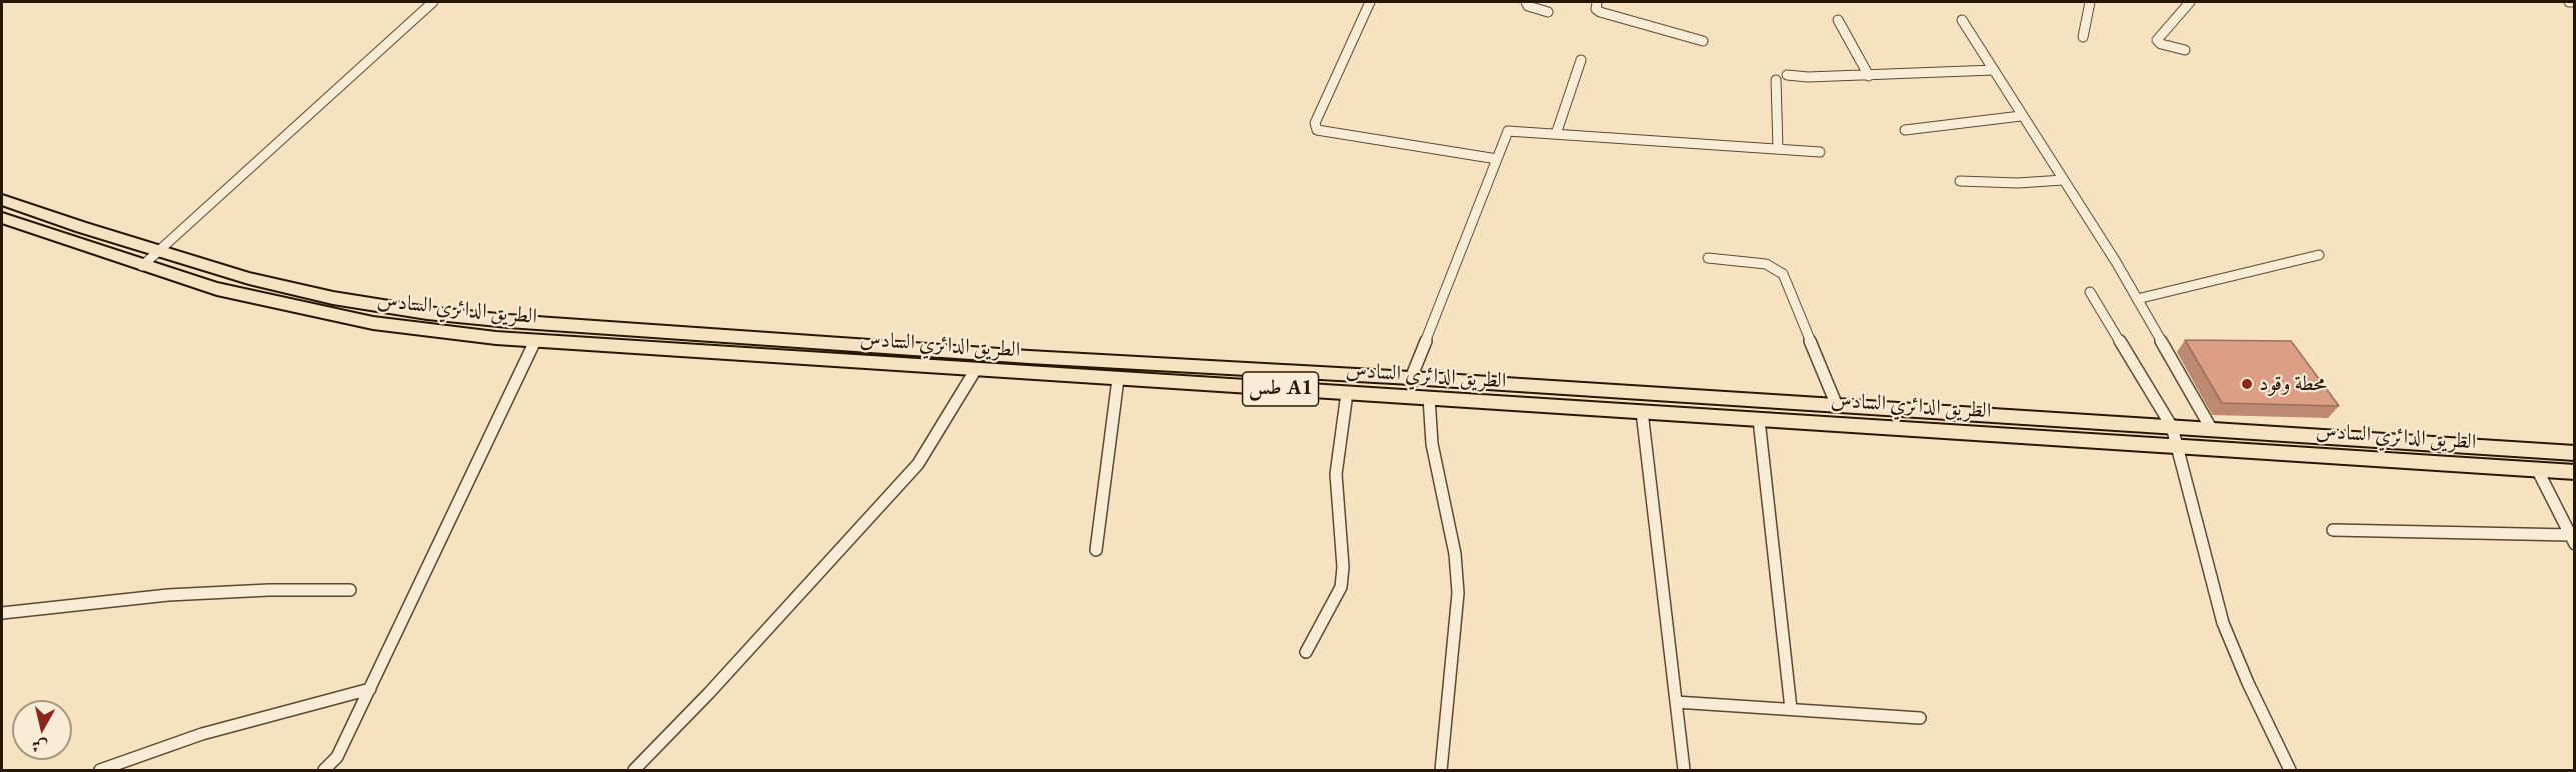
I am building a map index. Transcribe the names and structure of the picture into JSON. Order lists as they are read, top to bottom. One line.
{"streets":{"highway":["الطريق الدائري السادس","طس A1"]},"places":["محطة وقود"],"north":"bottom"}
